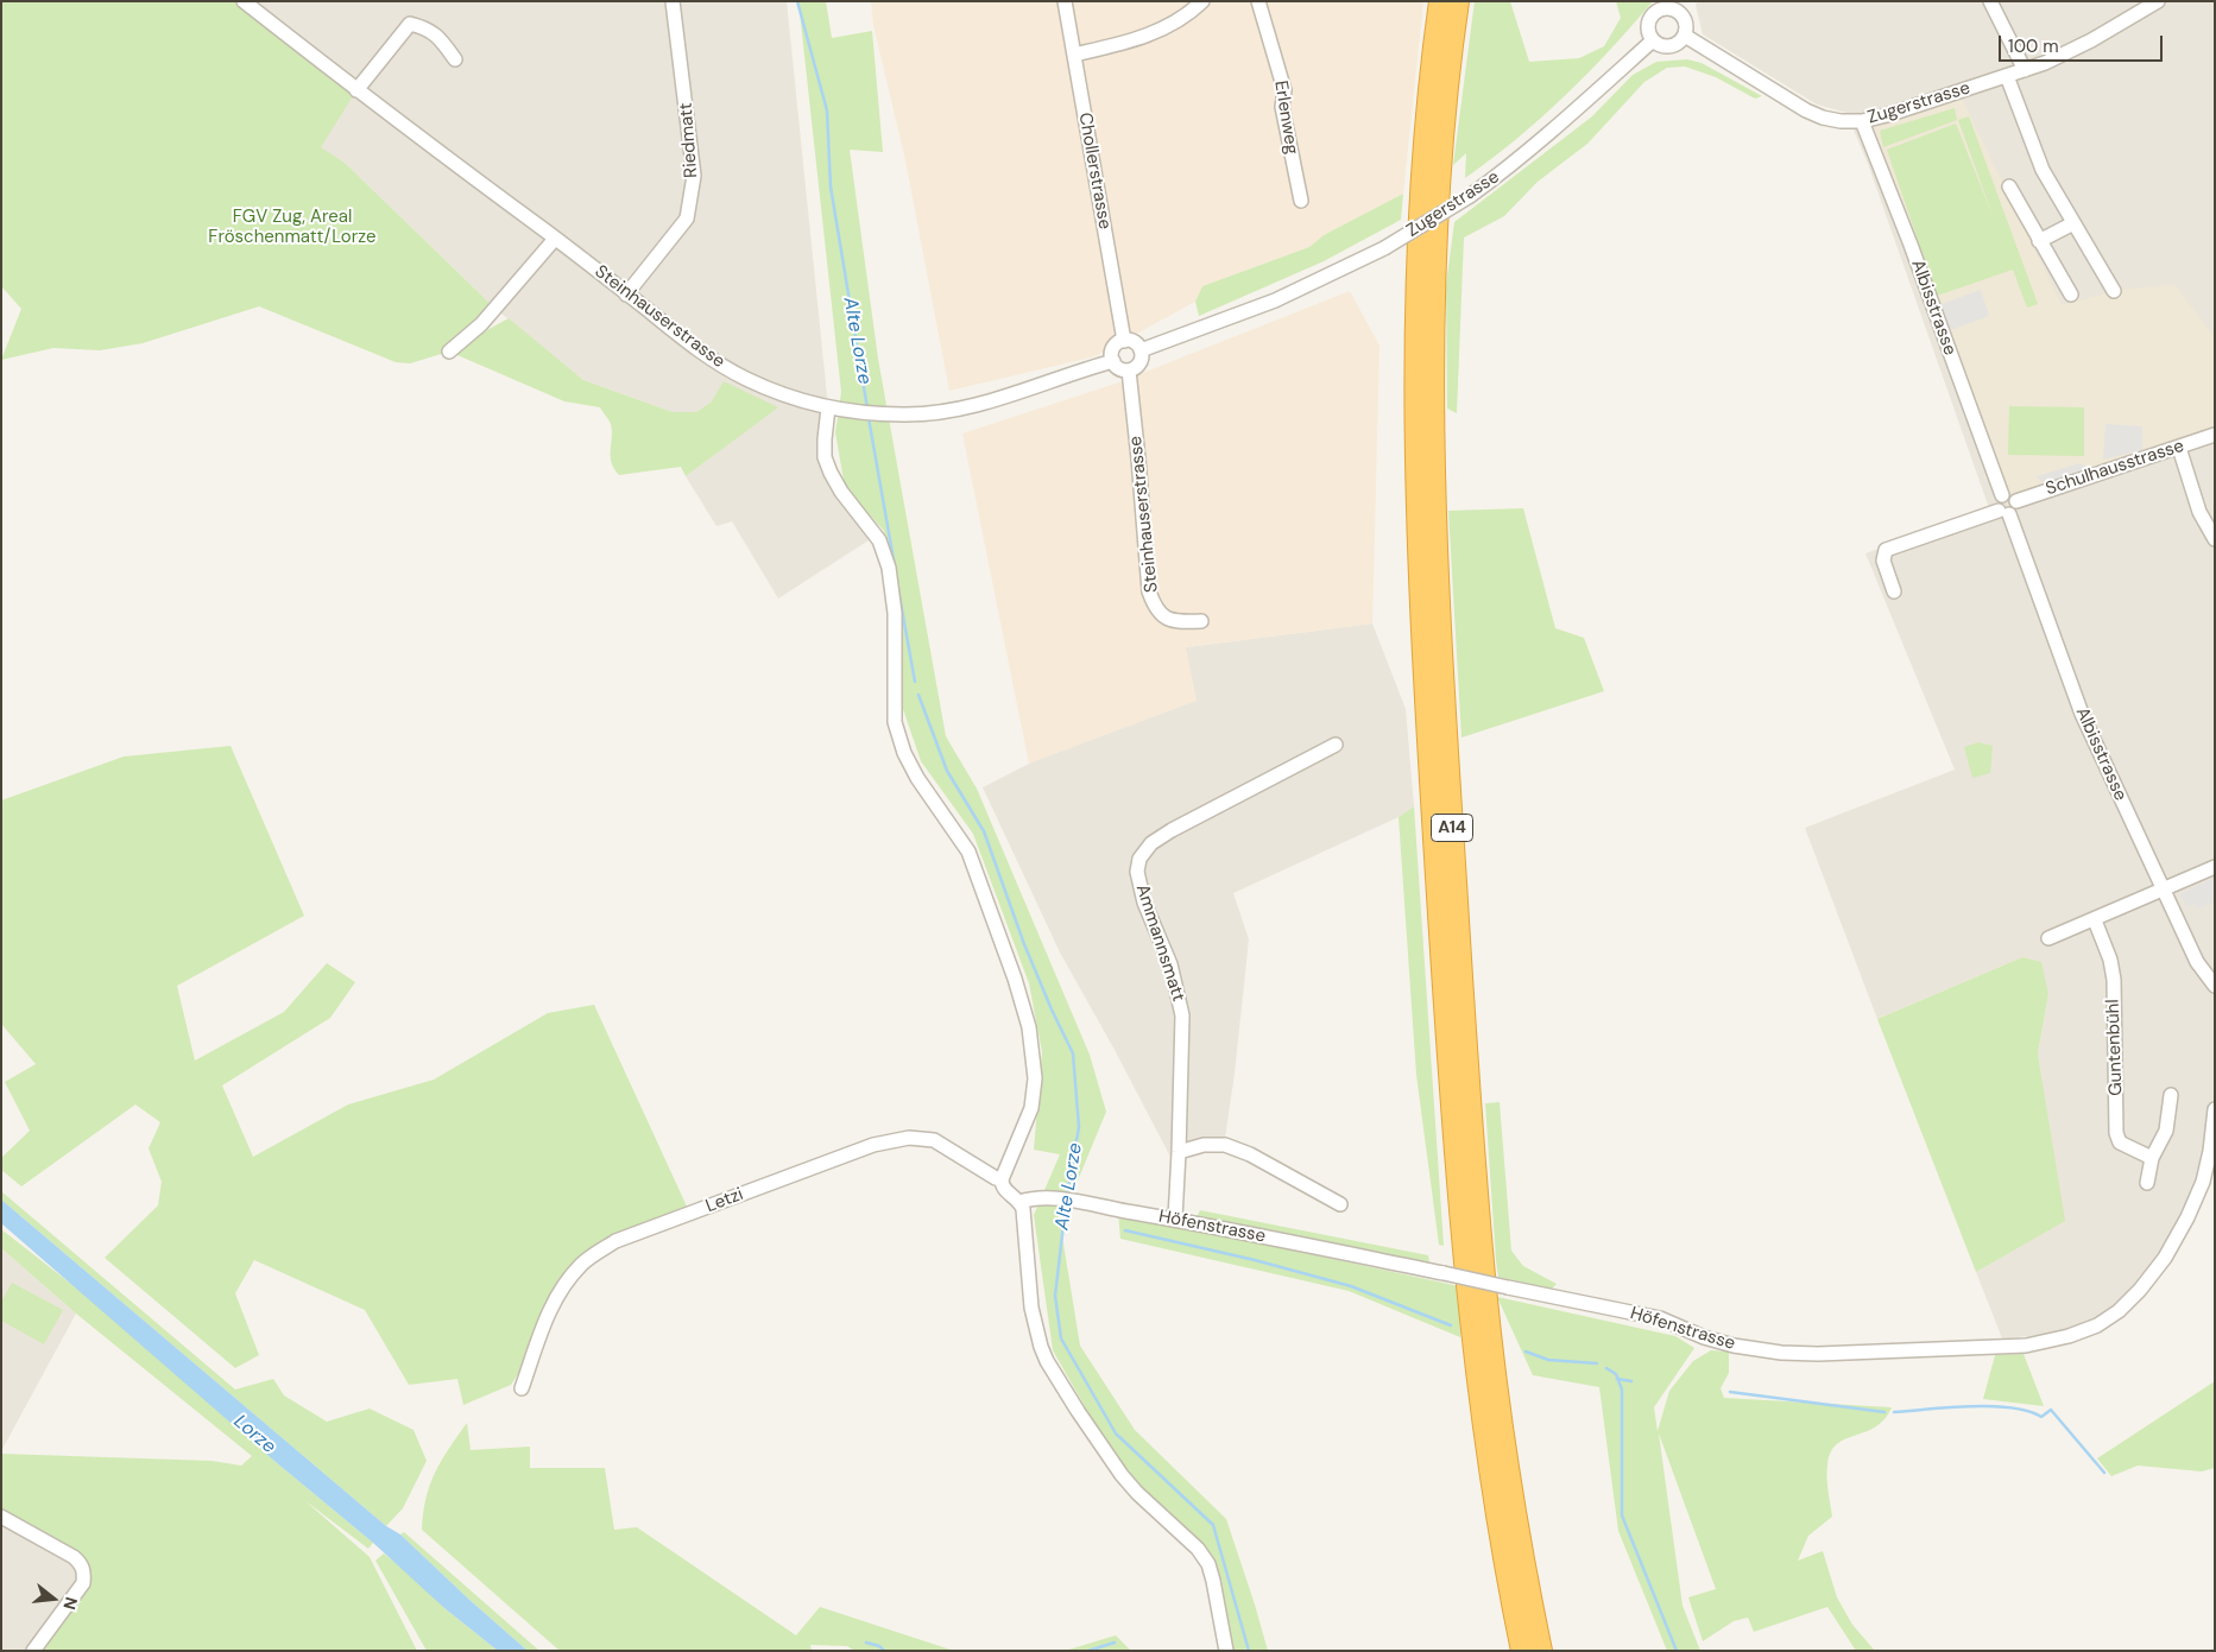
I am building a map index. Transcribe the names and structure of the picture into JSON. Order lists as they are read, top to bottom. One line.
{"streets":{"highway":["A14"],"street":["Zugerstrasse","Erlenweg","Riedmatt","Chollerstrasse","Albisstrasse","Steinhauserstrasse","Schulhausstrasse","Ammannsmatt","Guntenbühl","Letzi","Höfenstrasse"]},"crossings":[["Zugerstrasse","Chollerstrasse"],["Zugerstrasse","Albisstrasse"],["Zugerstrasse","Steinhauserstrasse"],["Riedmatt","Steinhauserstrasse"],["Chollerstrasse","Steinhauserstrasse"],["Albisstrasse","Schulhausstrasse"],["Ammannsmatt","Höfenstrasse"]],"water":["Alte Lorze","Lorze"],"parks":["FGV Zug, Areal Fröschenmatt/Lorze"],"scale_bar":"100 m","north":"right"}
